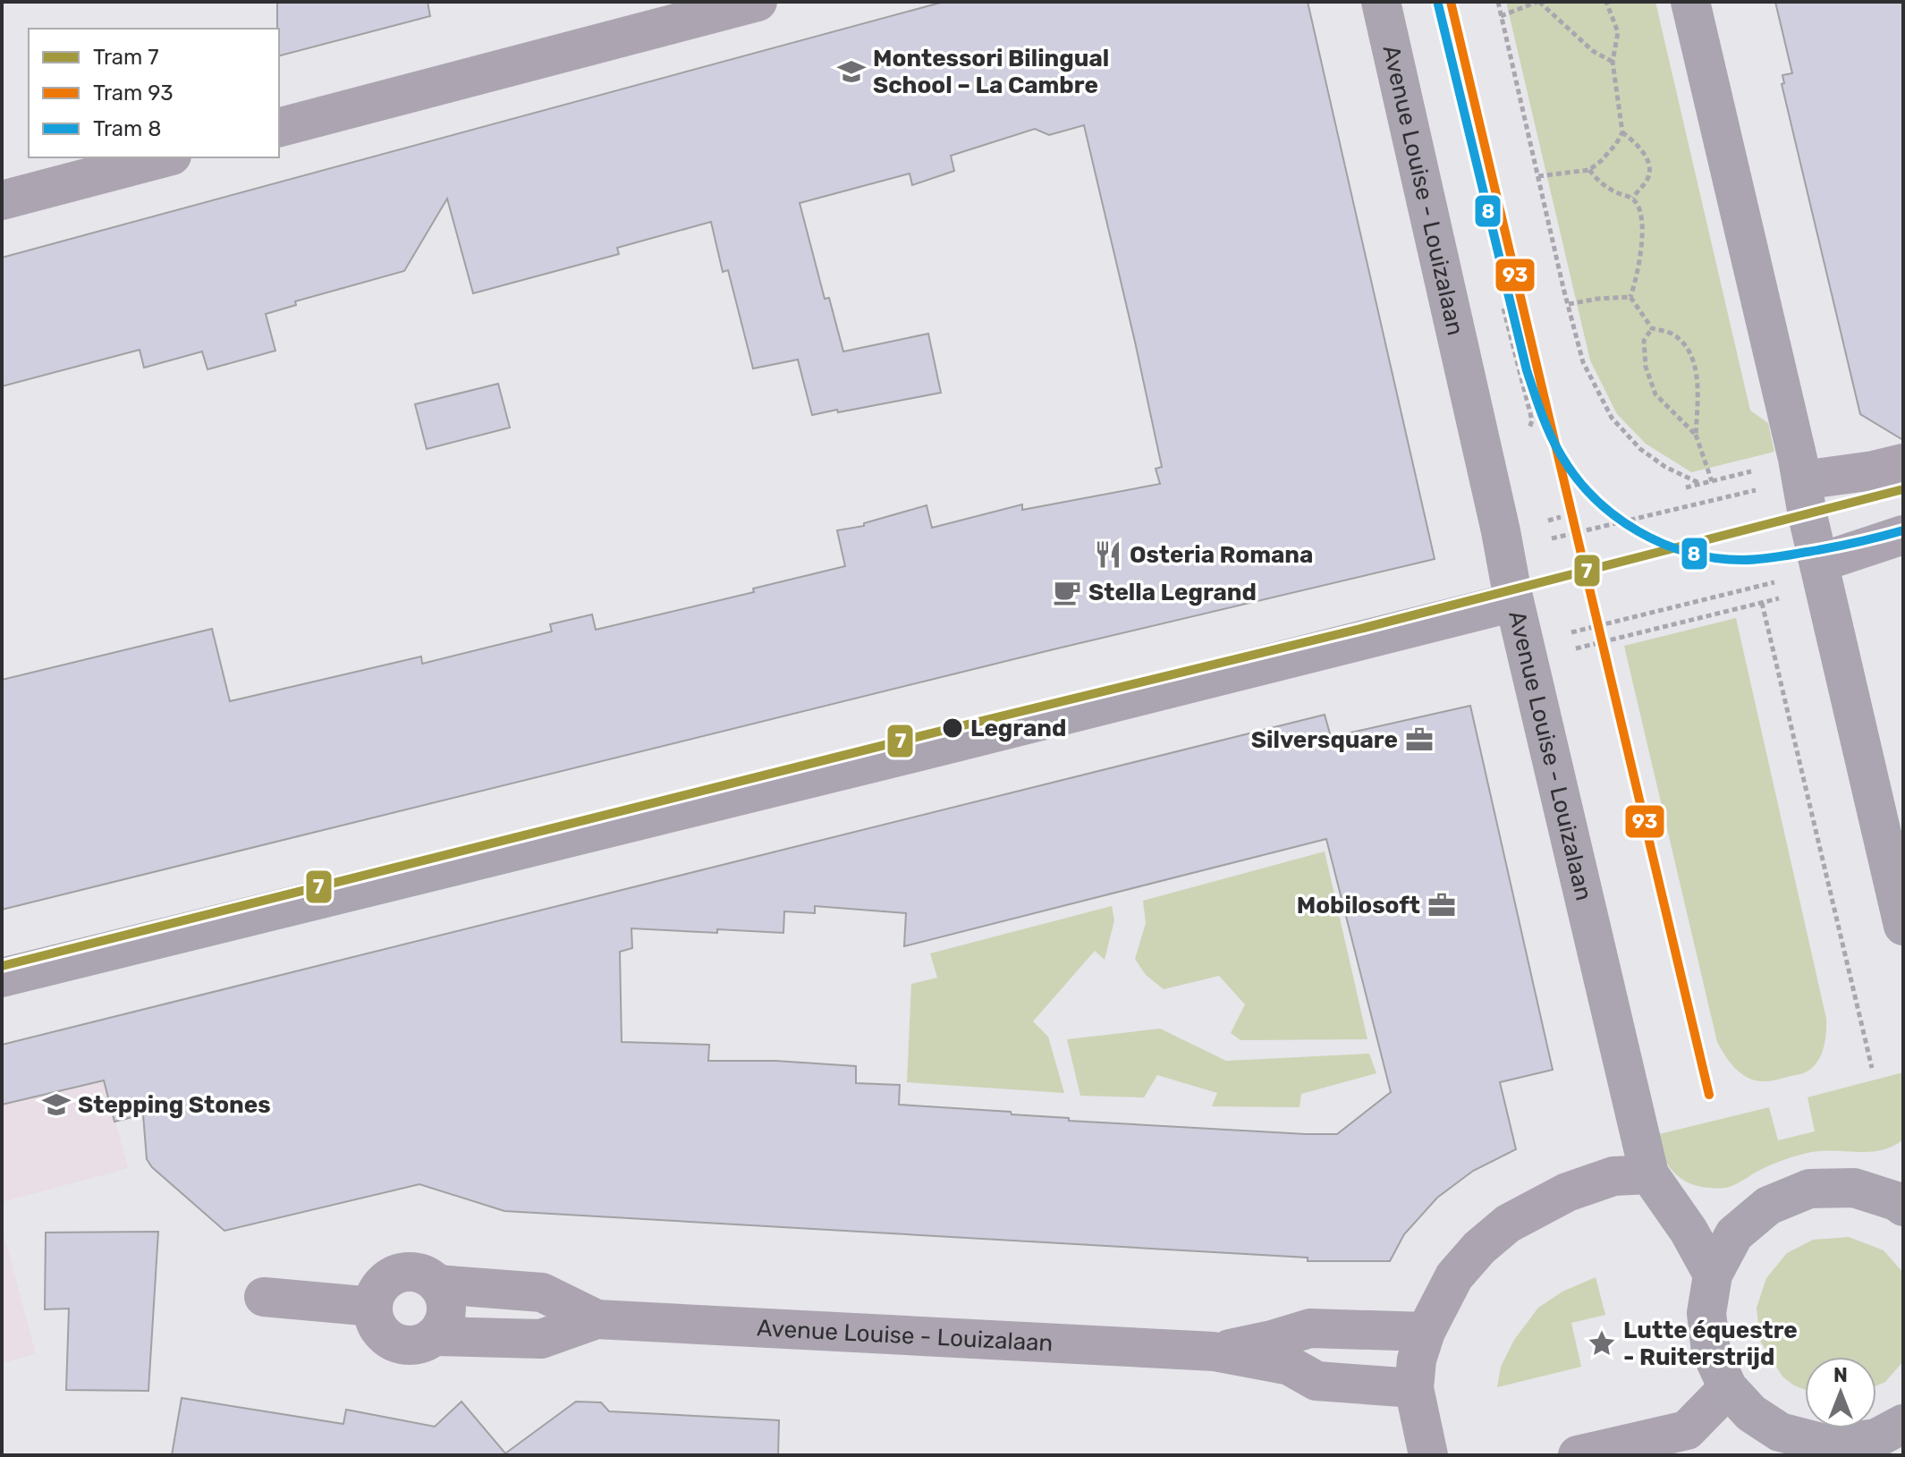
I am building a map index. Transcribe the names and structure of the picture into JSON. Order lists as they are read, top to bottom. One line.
{"streets":{"main road":["Avenue Louise - Louizalaan"]},"places":{"school or university":["Montessori Bilingual School – La Cambre","Stepping Stones"],"restaurant":["Osteria Romana"],"cafe":["Stella Legrand"],"other":["Legrand"],"office":["Silversquare","Mobilosoft"],"place":["Lutte équestre - Ruiterstrijd"]},"lines":["tram line 93","tram line 8","tram line 7"],"legend":["Tram 7","Tram 93","Tram 8"],"north":"top"}
